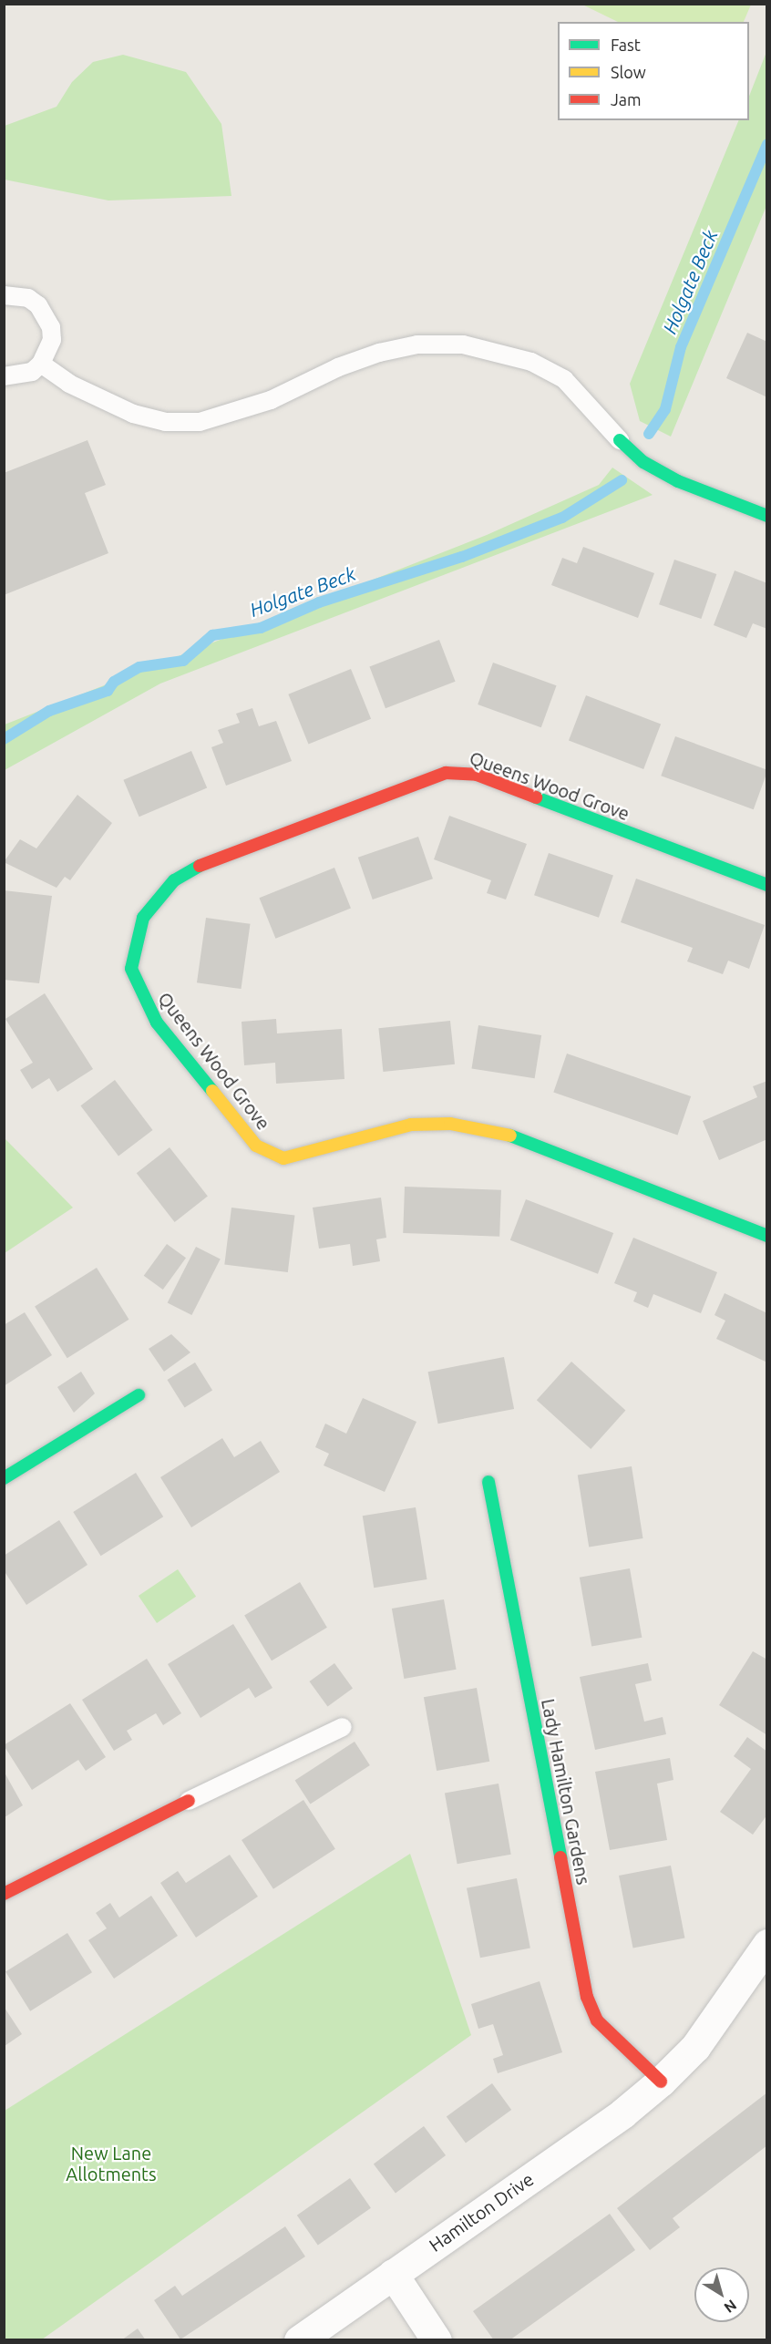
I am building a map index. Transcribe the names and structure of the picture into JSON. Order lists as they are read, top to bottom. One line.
{"streets":{"street":["Queens Wood Grove","Lady Hamilton Gardens","Hamilton Drive"]},"crossings":[["Lady Hamilton Gardens","Hamilton Drive"]],"water":["Holgate Beck"],"parks":["New Lane Allotments"],"legend":["Fast","Slow","Jam"],"north":"bottom right"}
